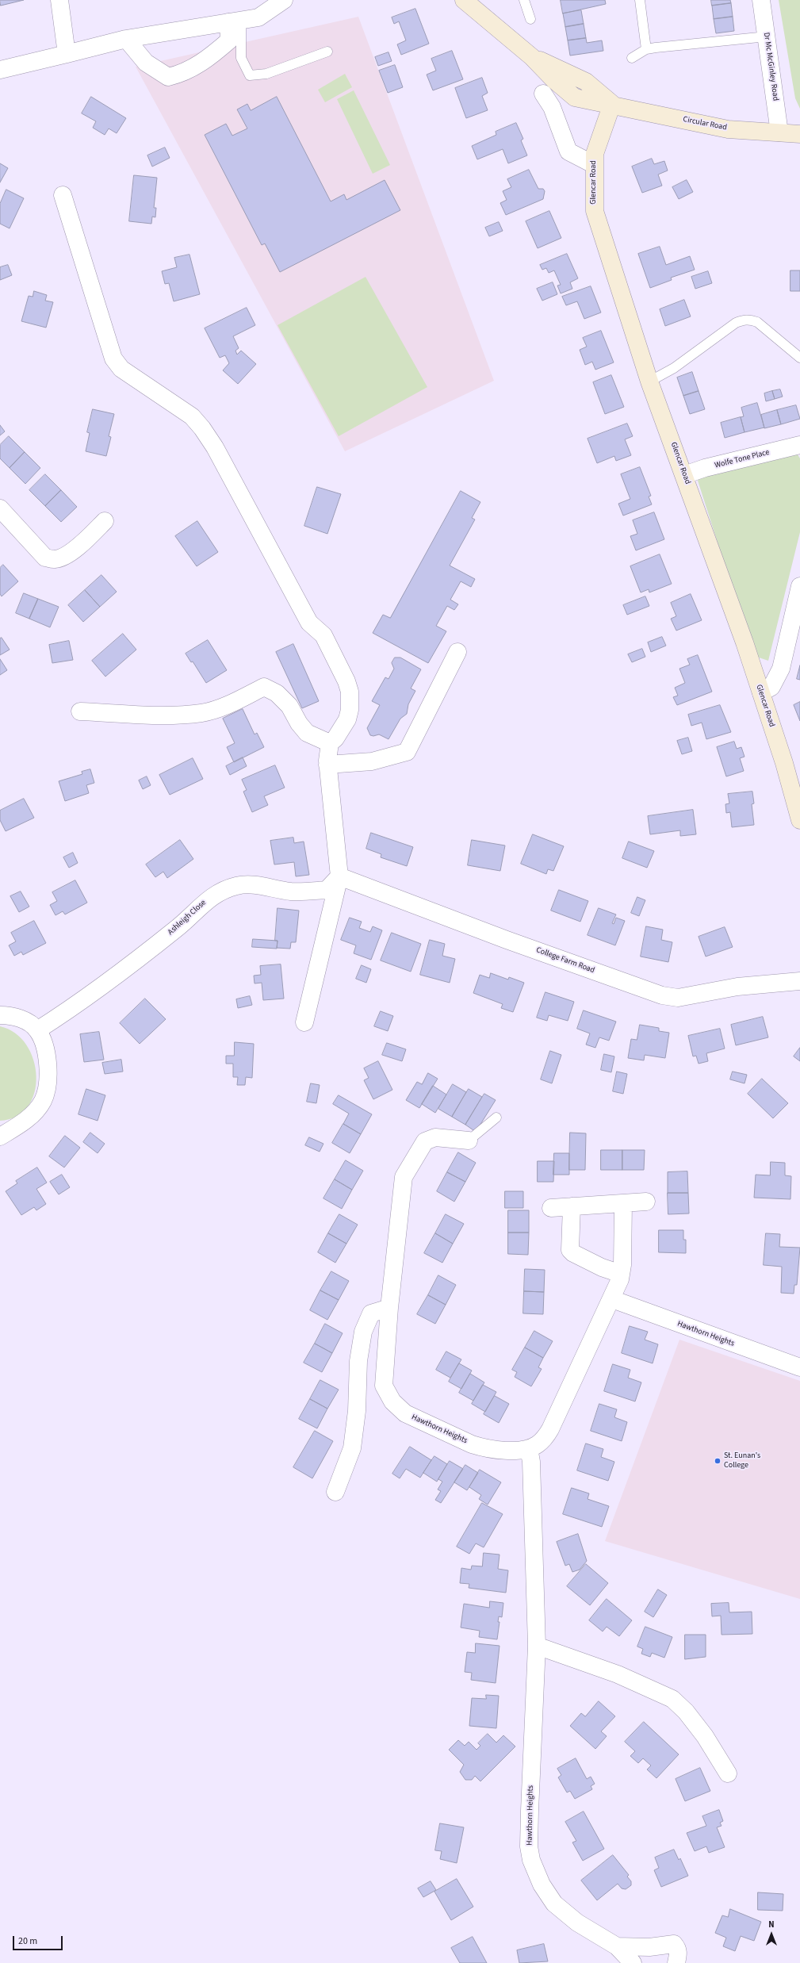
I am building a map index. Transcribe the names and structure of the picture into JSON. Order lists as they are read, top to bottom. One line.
{"streets":{"street":["Dr Mc McGinley Road","Circular Road","Glencar Road","Wolfe Tone Place","Ashleigh Close","College Farm Road","Hawthorn Heights"]},"crossings":[["Dr Mc McGinley Road","Circular Road"],["Circular Road","Glencar Road"],["Glencar Road","Wolfe Tone Place"],["Ashleigh Close","College Farm Road"]],"places":["St. Eunan's College"],"scale_bar":"20 m","north":"top"}
